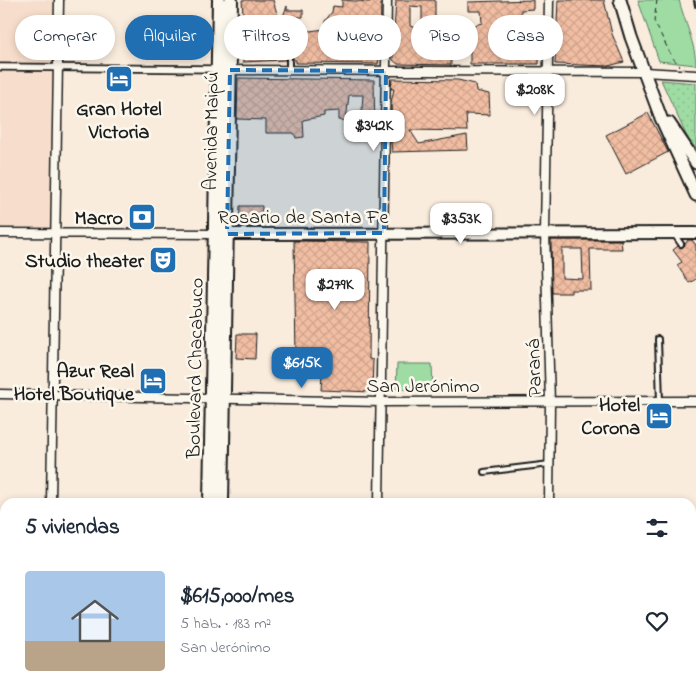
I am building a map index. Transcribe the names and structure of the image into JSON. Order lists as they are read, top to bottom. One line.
{"streets":{"main road":["Avenida Maipú","Boulevard Chacabuco"],"street":["Rosario de Santa Fe","Paraná","San Jerónimo"]},"crossings":[["Avenida Maipú","Rosario de Santa Fe"],["Avenida Maipú","Boulevard Chacabuco"],["Rosario de Santa Fe","Boulevard Chacabuco"],["Rosario de Santa Fe","Paraná"],["Boulevard Chacabuco","San Jerónimo"],["Paraná","San Jerónimo"]],"places":{"hotel":["Gran Hotel Victoria","Azur Real Hotel Boutique","Hotel Corona"],"bank":["Macro"],"theatre":["Studio theater"]},"page":{"chip":["Comprar","Alquilar","Filtros","Nuevo","Piso","Casa"],"price":["$208K","$342K","$353K","$279K","$615K"],"heading":"5 viviendas","list":[{"name":"$615,000/mes","note":"5 hab. · 183 m² · San Jerónimo"}]}}
